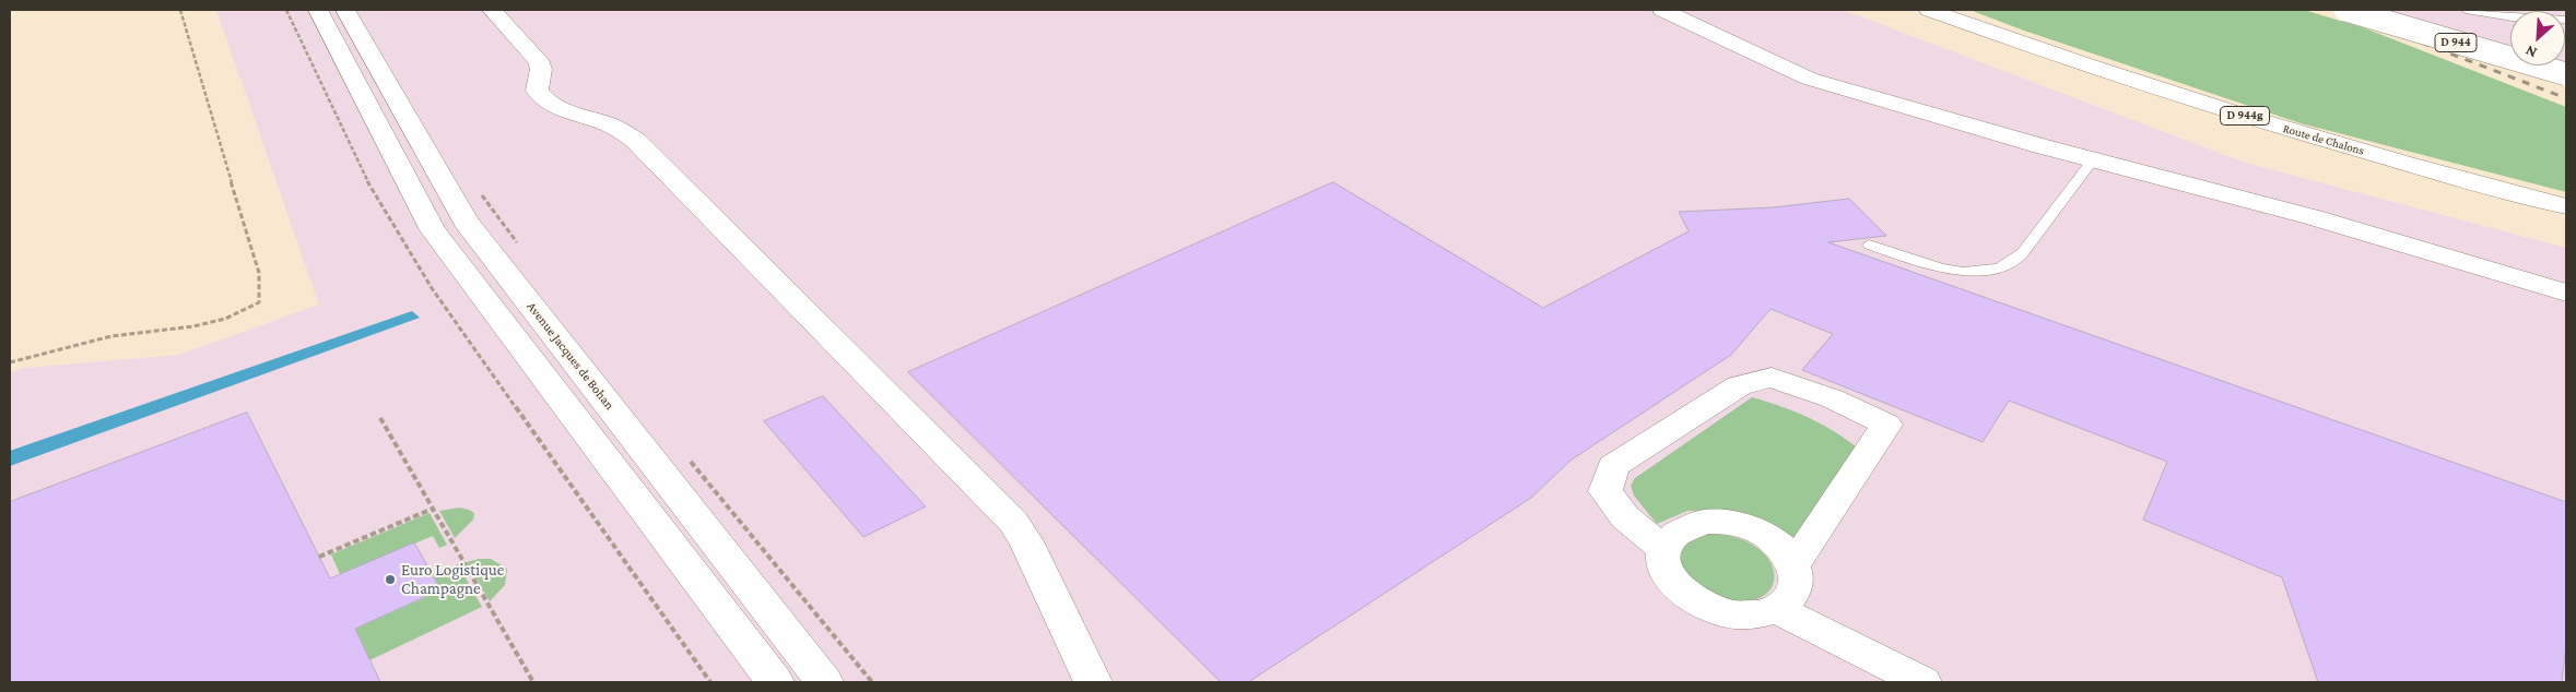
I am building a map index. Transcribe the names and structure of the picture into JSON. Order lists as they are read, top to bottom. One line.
{"streets":{"street":["D 944","D 944g","Route de Chalons","Avenue Jacques de Bohan"]},"places":["Euro Logistique Champagne"],"north":"bottom left"}
